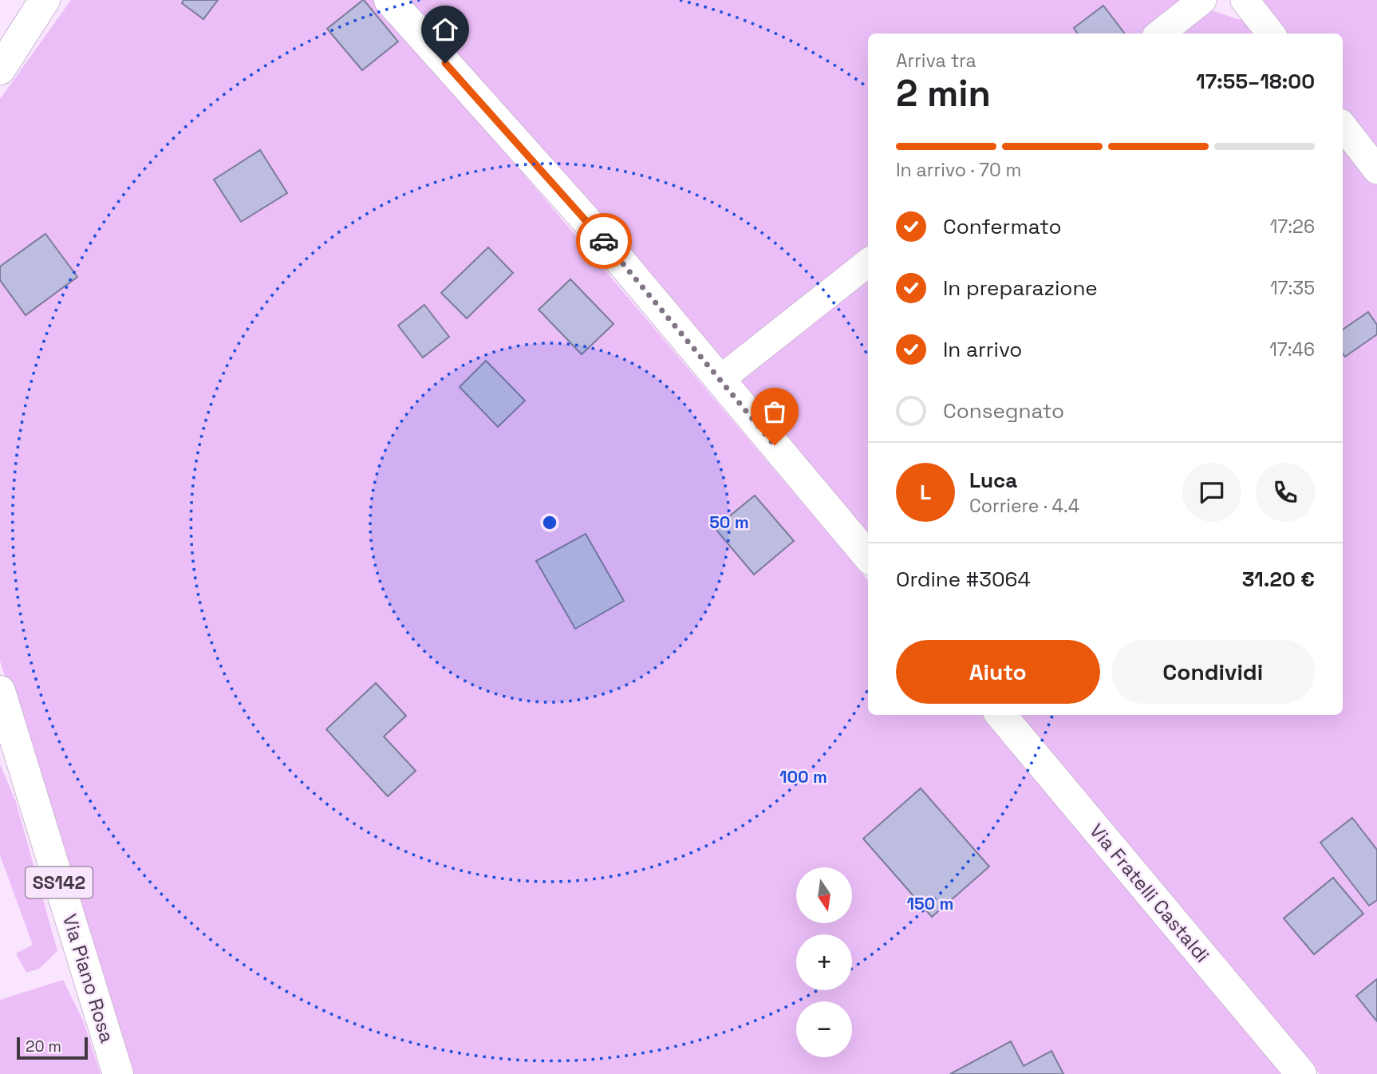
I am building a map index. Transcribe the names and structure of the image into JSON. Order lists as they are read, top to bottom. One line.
{"streets":{"street":["SS142","Via Fratelli Castaldi","Via Piano Rosa"]},"scale_bar":"20 m","north":"bottom","page":{"heading":["2 min","Arriva tra","17:55–18:00"],"panel":["Luca","Corriere · 4.4","Ordine #3064","31.20 €"],"bar":"In arrivo · 70 m","list":[["Confermato","17:26"],["In preparazione","17:35"],["In arrivo","17:46"],"Consegnato"],"round":"L","buttons":["Aiuto","Condividi"],"map_buttons":["+","−"],"scale":"20 m"},"rings":["50 m","100 m","150 m"]}
